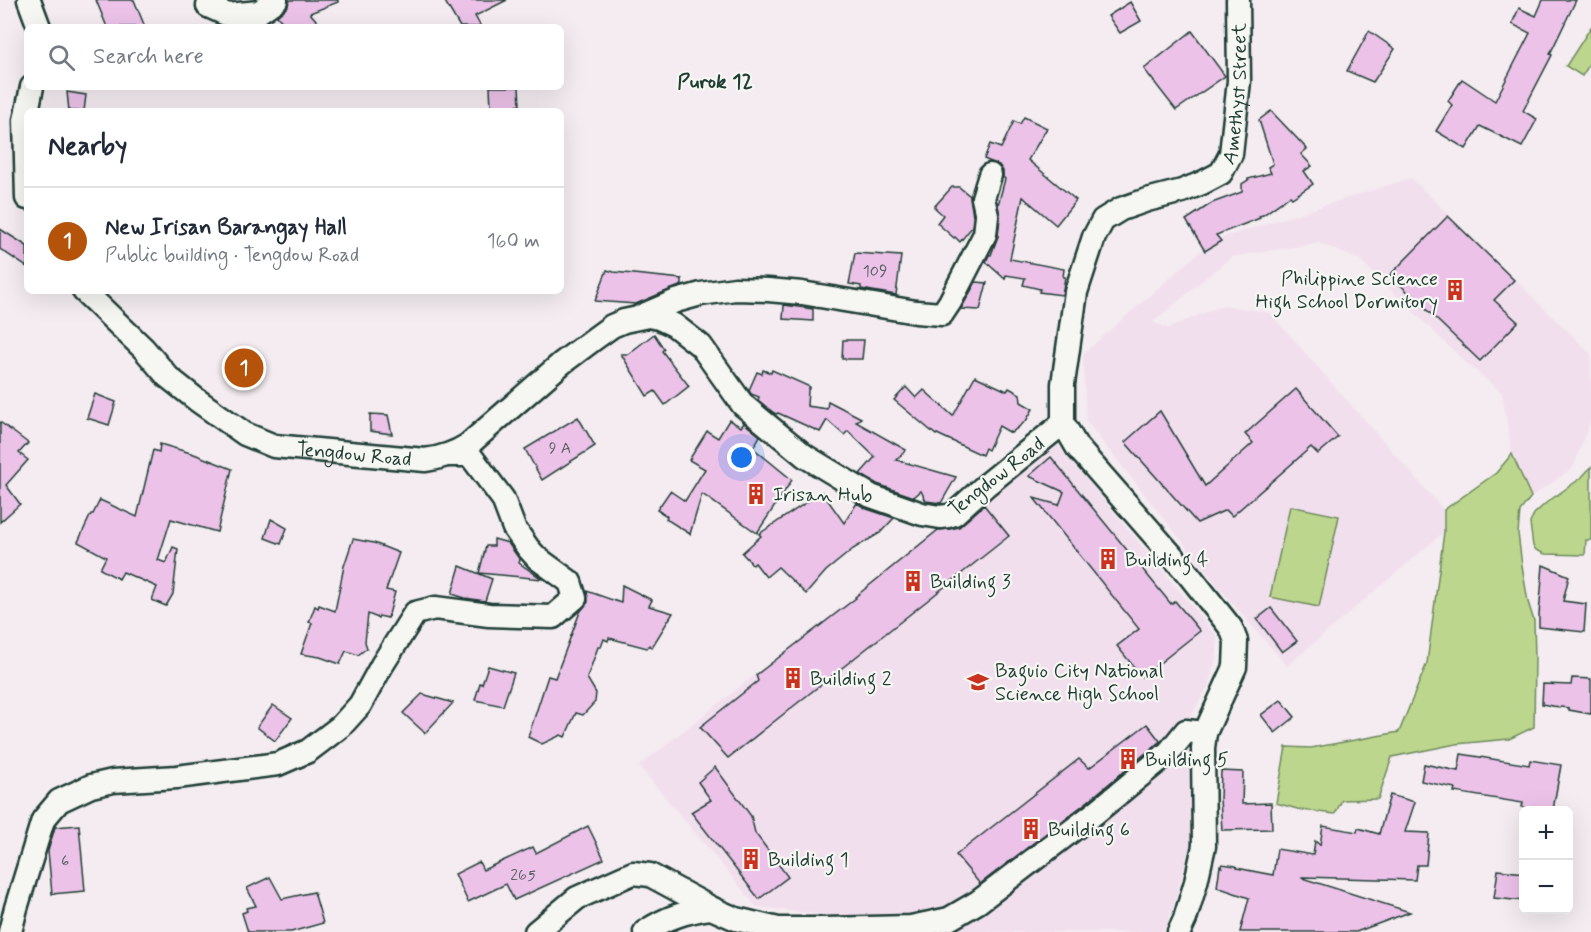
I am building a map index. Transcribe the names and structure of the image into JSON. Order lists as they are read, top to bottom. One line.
{"streets":{"street":["Amethyst Street","Tengdow Road"]},"crossings":[["Amethyst Street","Tengdow Road"]],"districts":["Purok 12"],"places":{"building":["Philippine Science High School Dormitory","Irisan Hub","Building 4","Building 3","Building 2","Building 5","Building 6","Building 1"],"school or university":["Baguio City National Science High School"]},"house_numbers":["109","9 A","6","265"],"page":{"search":"Search here","heading":"Nearby","list":[{"mark":"1","name":"New Irisan Barangay Hall","note":"Public building · Tengdow Road","value":"160 m"}],"pins":"1","map_buttons":["+","−"]}}
